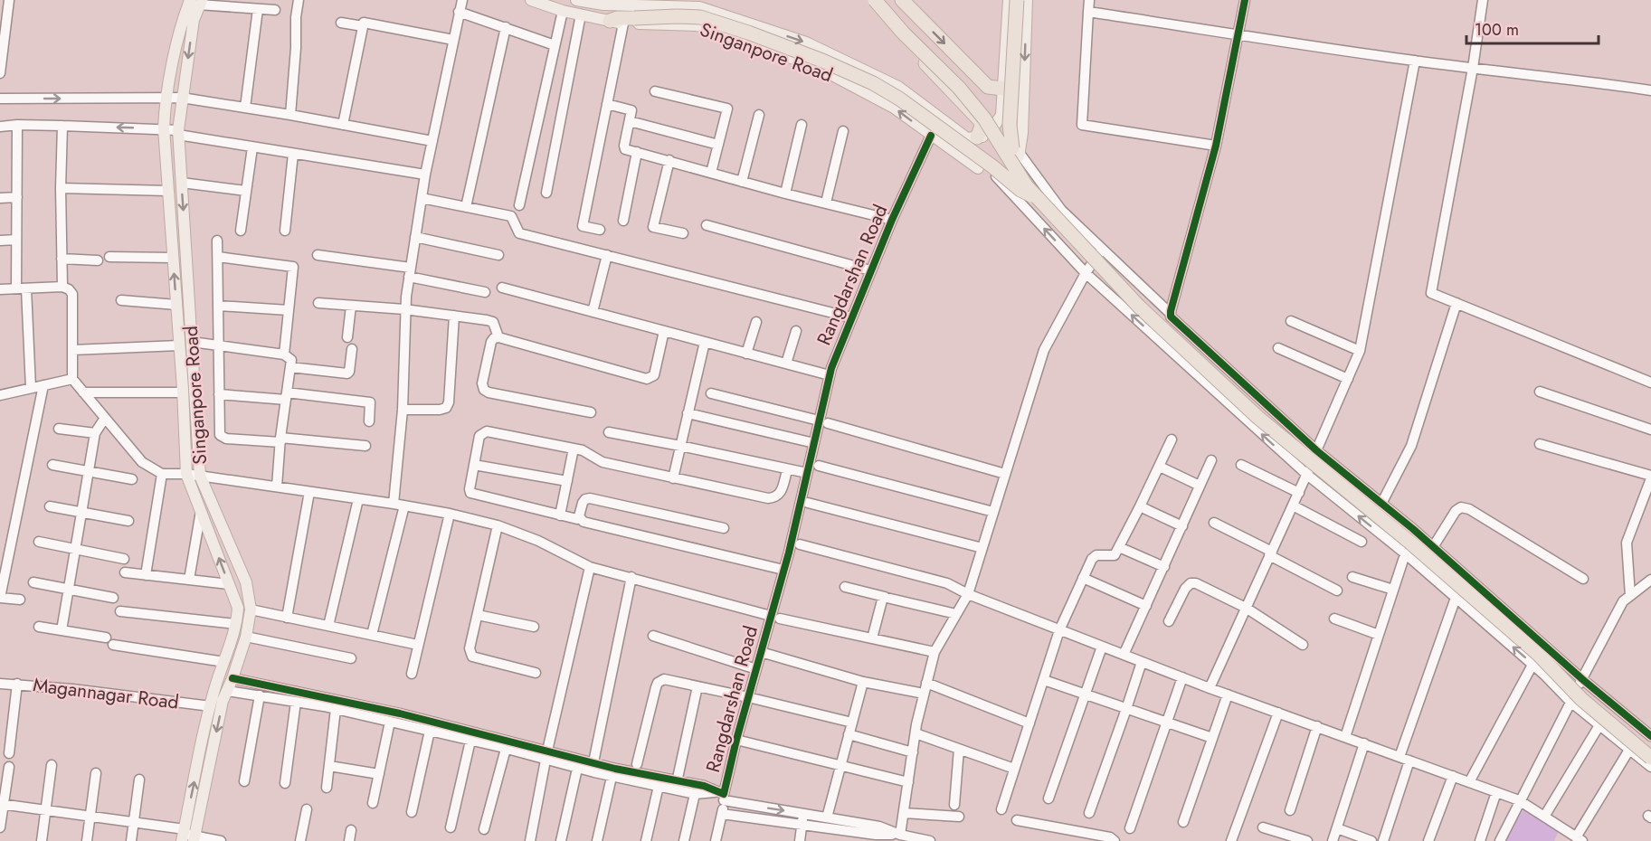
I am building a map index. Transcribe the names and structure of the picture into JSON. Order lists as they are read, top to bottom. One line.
{"streets":{"main road":["Singanpore Road"],"street":["Rangdarshan Road","Magannagar Road"]},"crossings":[["Singanpore Road","Rangdarshan Road"],["Singanpore Road","Magannagar Road"]],"scale_bar":"100 m"}
